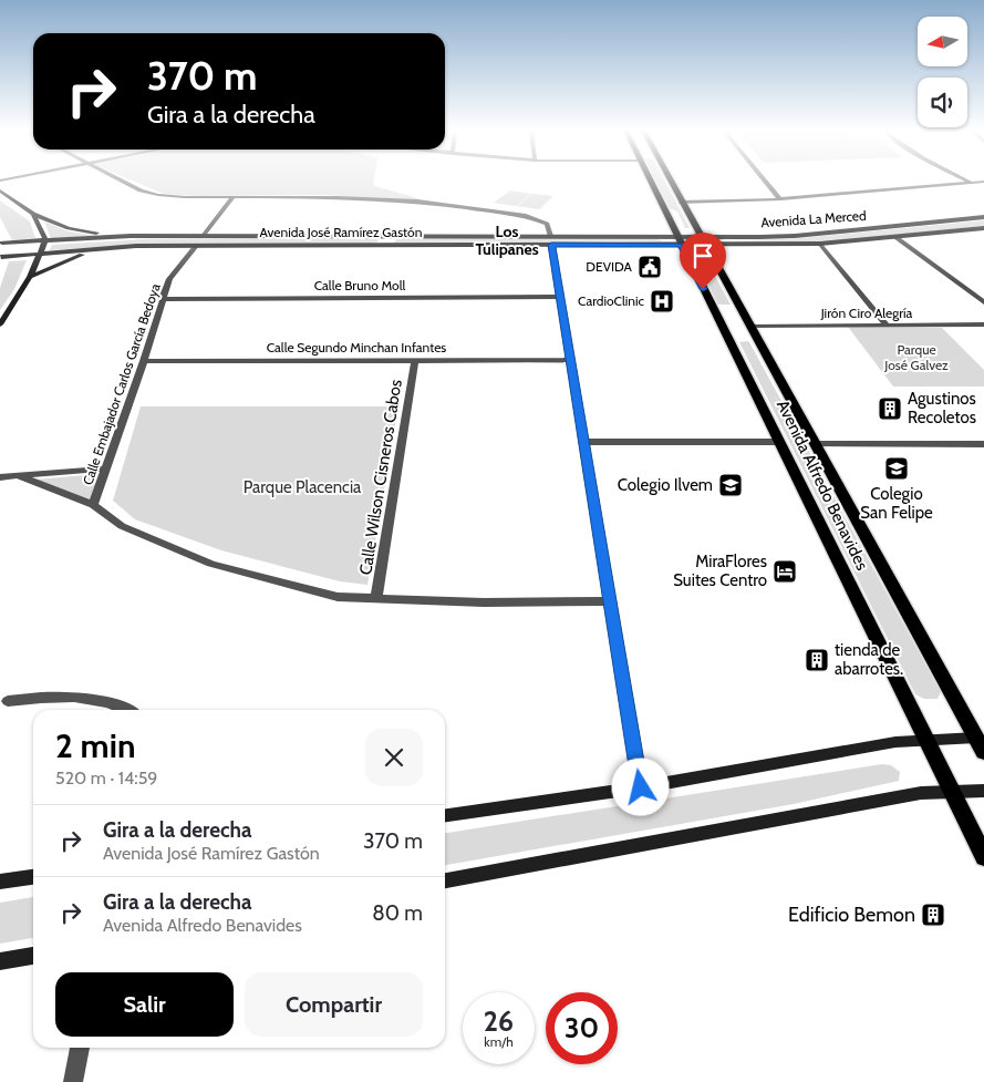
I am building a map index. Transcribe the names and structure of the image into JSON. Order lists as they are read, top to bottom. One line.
{"streets":{"main road":["Avenida La Merced","Avenida José Ramírez Gastón","Avenida Alfredo Benavides"],"street":["Calle Bruno Moll","Jirón Ciro Alegría","Calle Segundo Minchan Infantes","Calle Embajador Carlos García Bedoya","Calle Wilson Cisneros Cabos"]},"crossings":[["Avenida La Merced","Avenida José Ramírez Gastón"],["Avenida La Merced","Avenida Alfredo Benavides"],["Avenida José Ramírez Gastón","Calle Embajador Carlos García Bedoya"],["Avenida José Ramírez Gastón","Avenida Alfredo Benavides"],["Calle Bruno Moll","Calle Embajador Carlos García Bedoya"],["Jirón Ciro Alegría","Avenida Alfredo Benavides"],["Calle Segundo Minchan Infantes","Calle Embajador Carlos García Bedoya"],["Calle Segundo Minchan Infantes","Calle Wilson Cisneros Cabos"]],"districts":["Los Tulipanes"],"parks":["Parque José Galvez","Parque Placencia"],"places":{"public building":["DEVIDA"],"hospital":["CardioClinic"],"building":["Agustinos Recoletos","tienda de abarrotes.","Edificio Bemon"],"school or university":["Colegio San Felipe","Colegio Ilvem"],"hotel":["MiraFlores Suites Centro"]},"north":"left","page":{"turn":["370 m","Gira a la derecha"],"heading":["2 min","520 m · 14:59"],"list":[{"name":"Gira a la derecha","note":"Avenida José Ramírez Gastón","value":"370 m"},{"name":"Gira a la derecha","note":"Avenida Alfredo Benavides","value":"80 m"}],"buttons":["Salir","Compartir"],"speed":"26 km/h","limit":"30"}}
